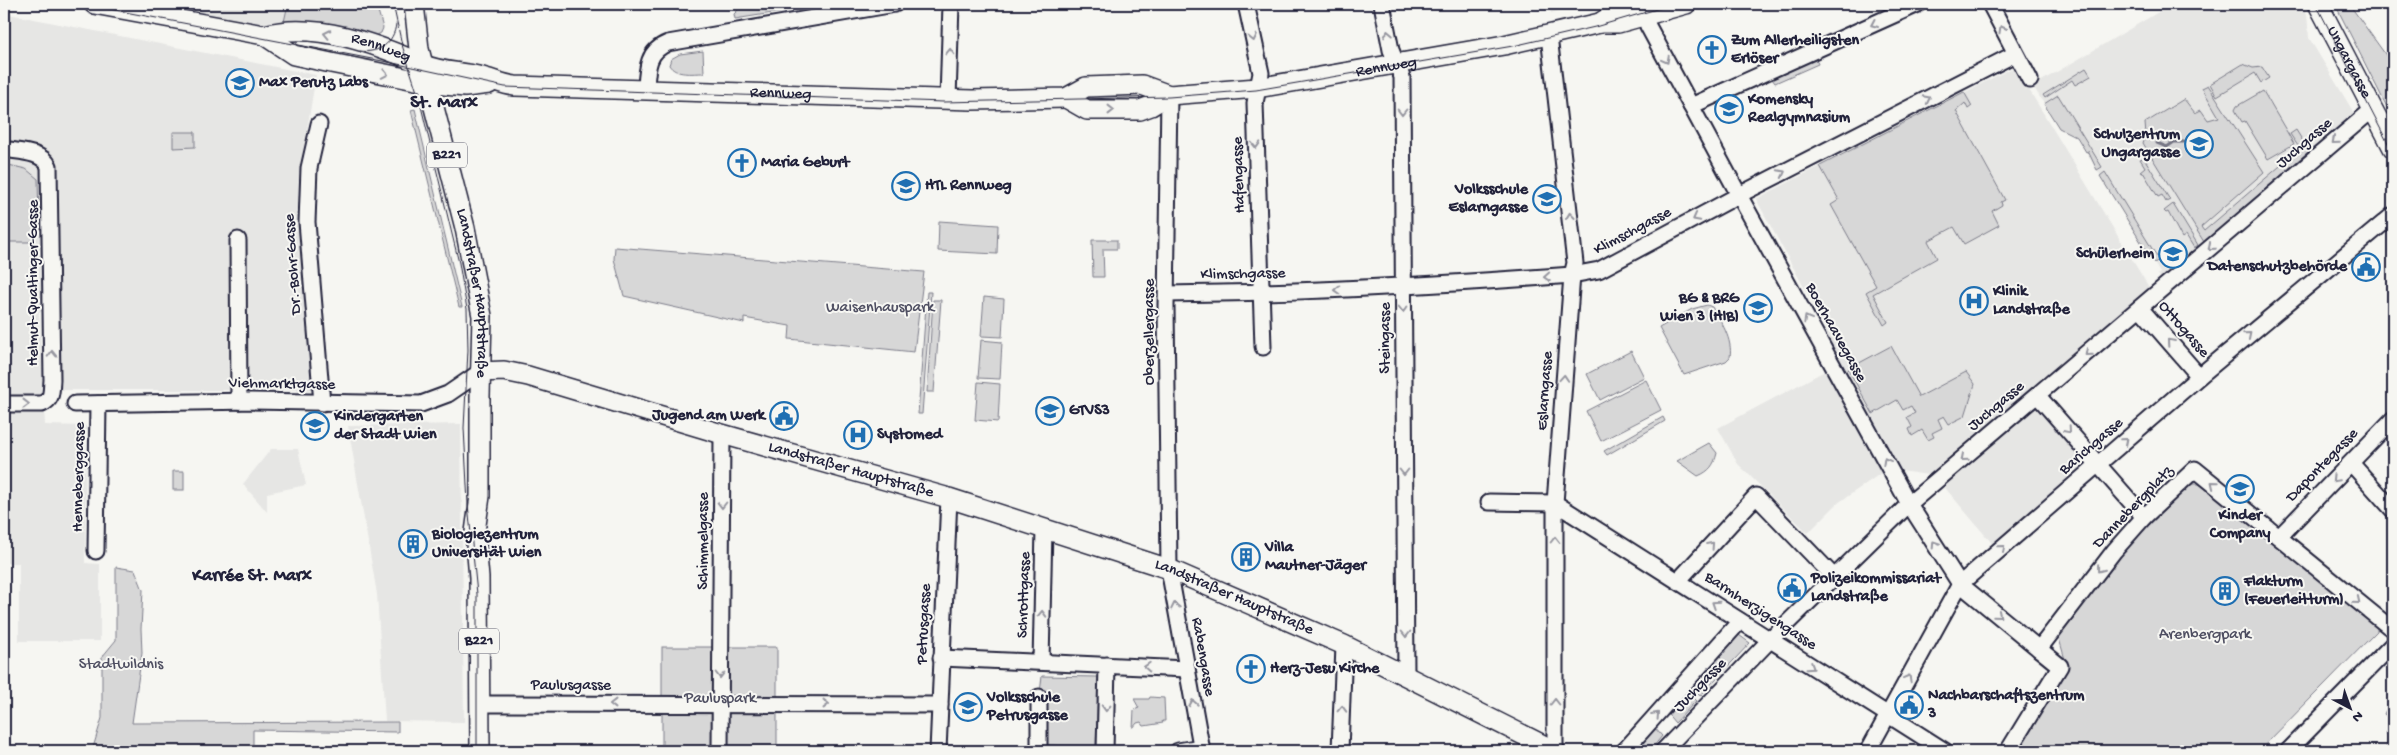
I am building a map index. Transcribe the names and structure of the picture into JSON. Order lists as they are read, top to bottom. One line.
{"streets":{"main road":["Rennweg","Ungargasse","B221","Landstraßer Hauptstraße"],"street":["Juchgasse","Hafengasse","Klimschgasse","Dr.-Bohr-Gasse","Helmut-Qualtinger-Gasse","Ottogasse","Oberzellergasse","Boerhaavegasse","Steingasse","Viehmarktgasse","Eslarngasse","Barichgasse","Dapontegasse","Henneberggasse","Dannebergplatz","Schimmelgasse","Schrottgasse","Barmherzigengasse","Petrusgasse","Rabengasse","Paulusgasse"]},"crossings":[["Rennweg","Hafengasse"],["Rennweg","Landstraßer Hauptstraße"],["Rennweg","Oberzellergasse"],["Rennweg","Boerhaavegasse"],["Rennweg","Steingasse"],["Rennweg","Eslarngasse"],["Ungargasse","Juchgasse"],["Juchgasse","Ottogasse"],["Juchgasse","Boerhaavegasse"],["Juchgasse","Barmherzigengasse"],["B221","Landstraßer Hauptstraße"],["B221","Viehmarktgasse"],["B221","Paulusgasse"],["Hafengasse","Klimschgasse"],["Klimschgasse","Oberzellergasse"],["Klimschgasse","Boerhaavegasse"],["Klimschgasse","Steingasse"],["Klimschgasse","Eslarngasse"],["Dr.-Bohr-Gasse","Viehmarktgasse"],["Landstraßer Hauptstraße","Oberzellergasse"],["Landstraßer Hauptstraße","Steingasse"],["Landstraßer Hauptstraße","Viehmarktgasse"],["Landstraßer Hauptstraße","Eslarngasse"],["Landstraßer Hauptstraße","Schimmelgasse"],["Landstraßer Hauptstraße","Schrottgasse"],["Landstraßer Hauptstraße","Petrusgasse"],["Landstraßer Hauptstraße","Rabengasse"],["Ottogasse","Barichgasse"],["Oberzellergasse","Rabengasse"],["Boerhaavegasse","Barichgasse"],["Boerhaavegasse","Dannebergplatz"],["Viehmarktgasse","Henneberggasse"],["Eslarngasse","Barmherzigengasse"],["Barichgasse","Barmherzigengasse"],["Dapontegasse","Dannebergplatz"],["Schimmelgasse","Paulusgasse"],["Petrusgasse","Paulusgasse"]],"one_way":["Hafengasse","Steingasse","Eslarngasse","Barichgasse","Dapontegasse","Schimmelgasse","Schrottgasse"],"districts":["St. Marx","Karrée St. Marx"],"parks":["Waisenhauspark","Arenbergpark","Stadtwildnis","Pauluspark"],"places":{"church":["Zum Allerheiligsten Erlöser","Maria Geburt","Herz-Jesu Kirche"],"school or university":["Max Perutz Labs","Komensky Realgymnasium","Schulzentrum Ungargasse","HTL Rennweg","Volksschule Eslarngasse","Schülerheim","BG & BRG Wien 3 (HIB)","GTVS3","Kindergarten der Stadt Wien","Kinder Company","Volksschule Petrusgasse"],"public building":["Datenschutzbehörde","Jugend am Werk","Polizeikommissariat Landstraße","Nachbarschaftszentrum 3"],"hospital":["Klinik Landstraße","Systomed"],"building":["Biologiezentrum Universität Wien","Villa Mautner-Jäger","Flakturm (Feuerleitturm)"]},"north":"bottom right"}
